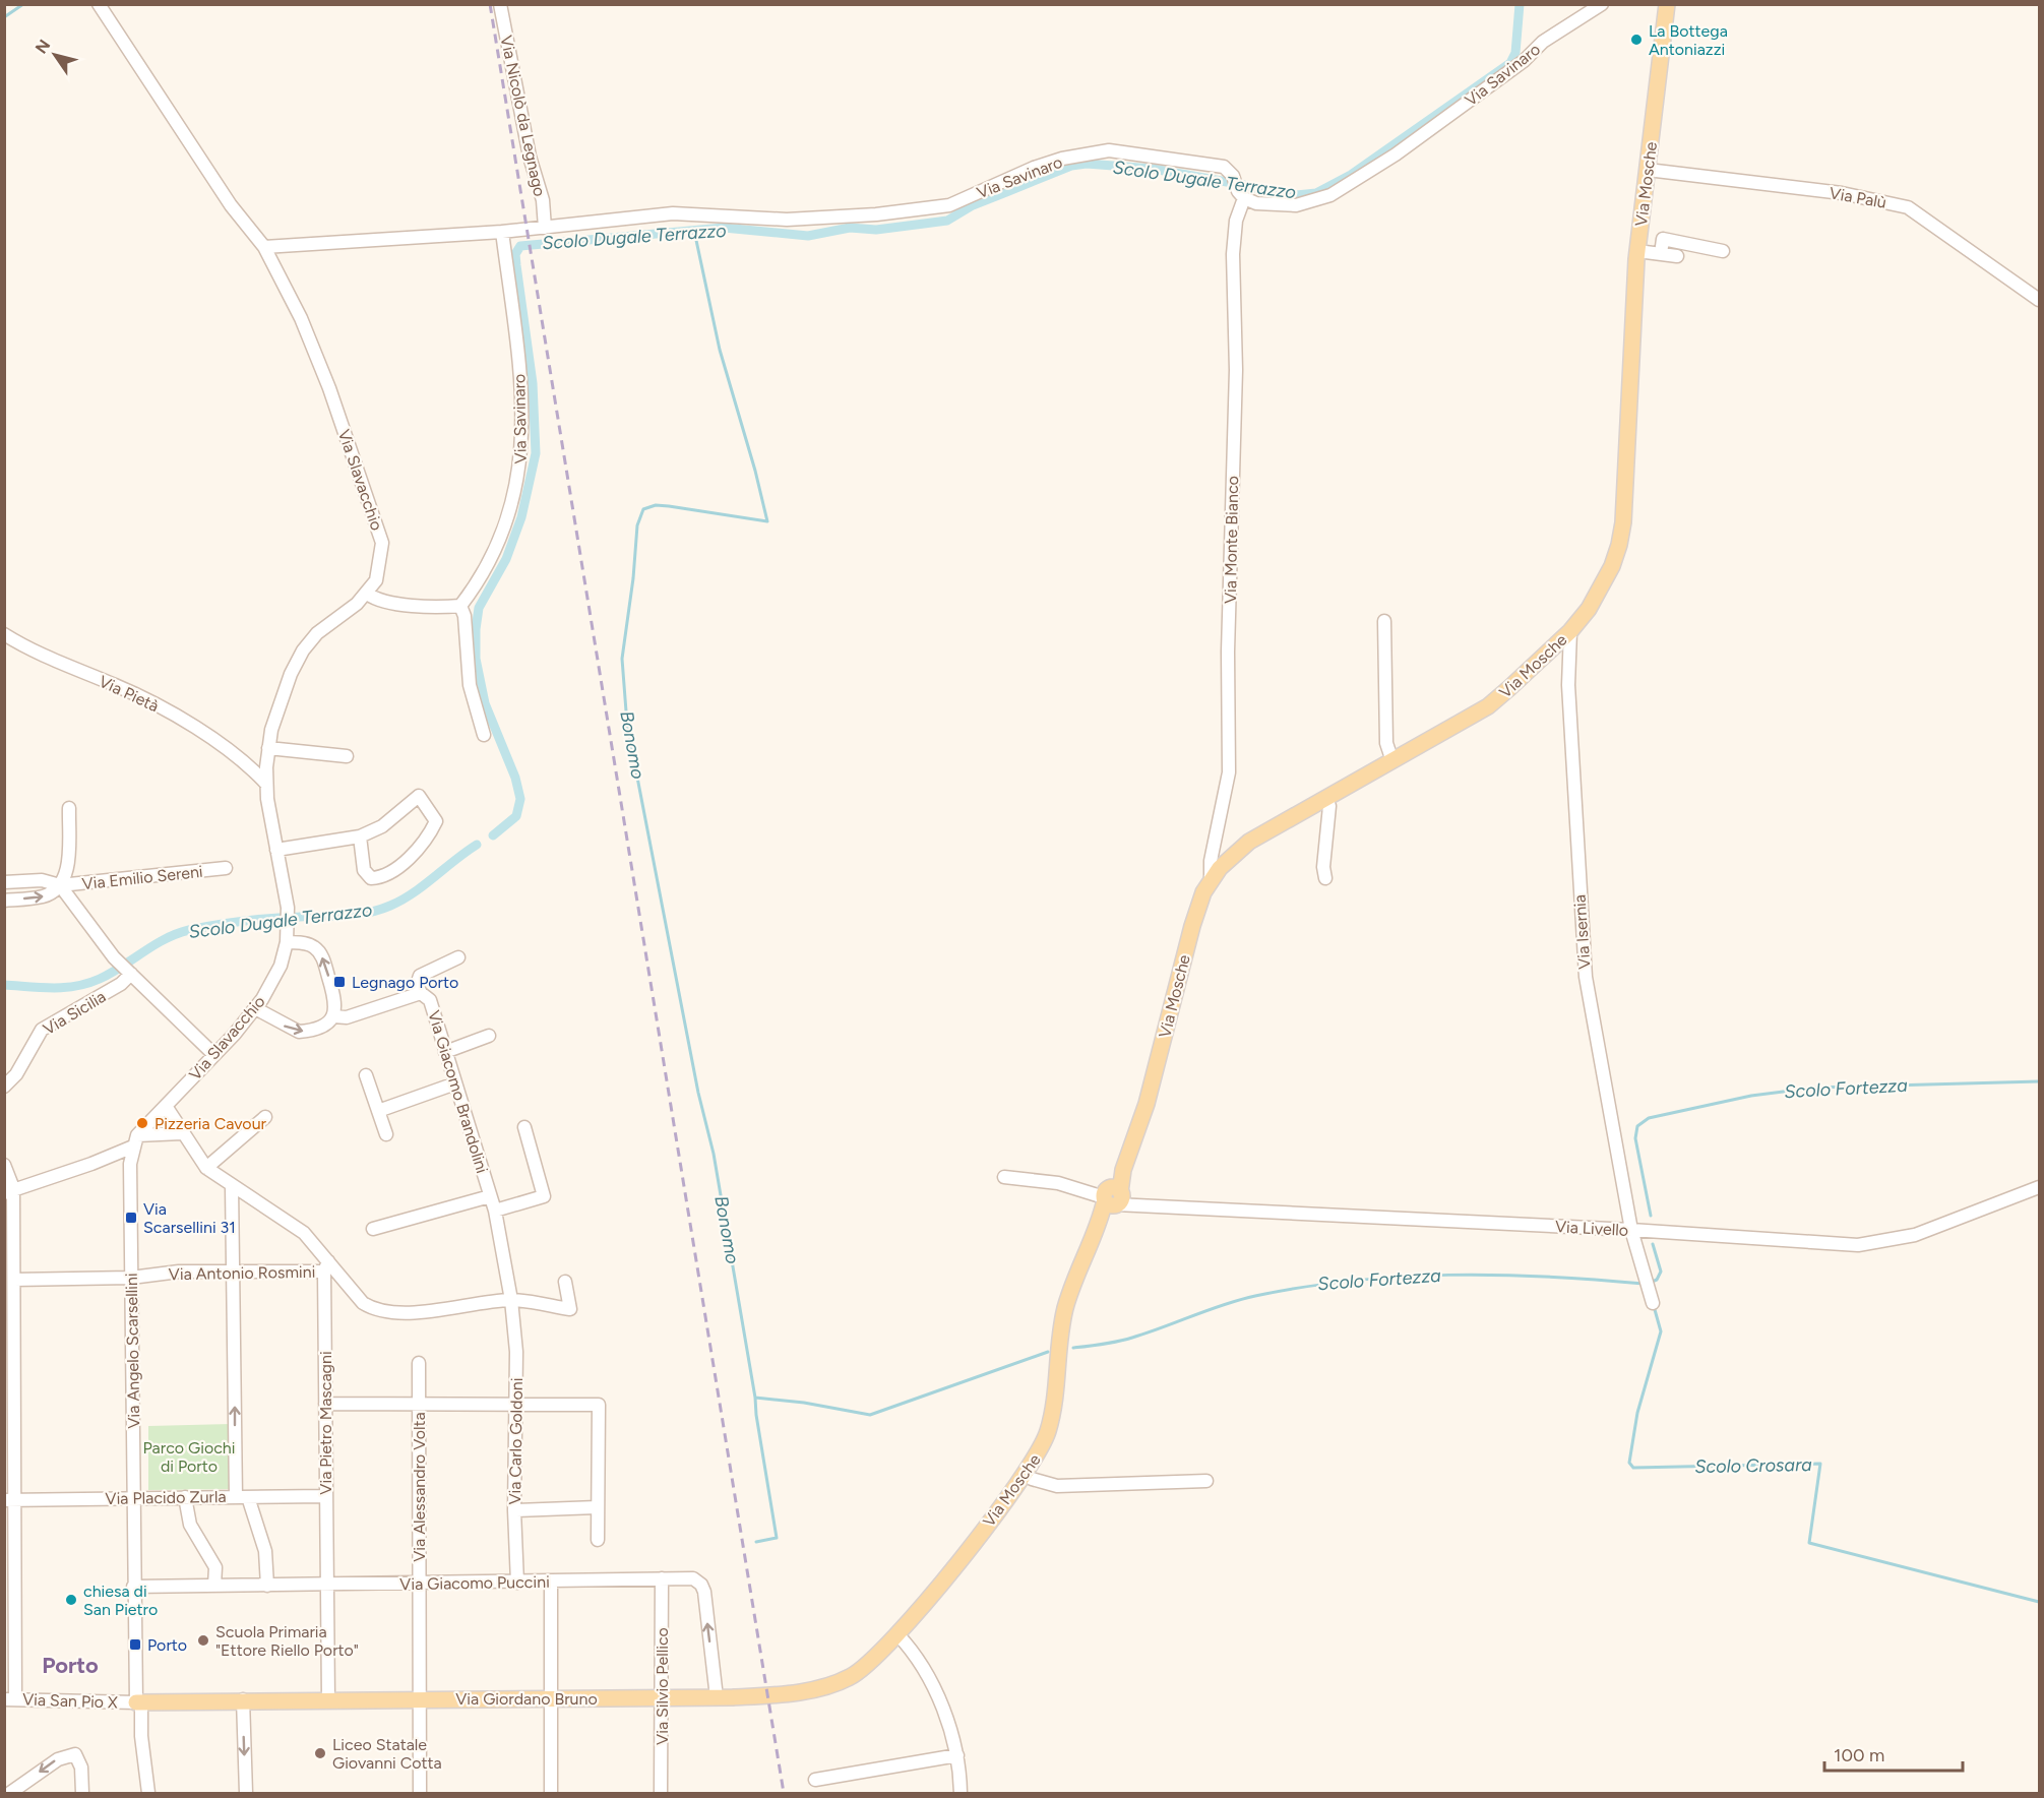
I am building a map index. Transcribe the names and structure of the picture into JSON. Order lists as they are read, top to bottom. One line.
{"streets":{"main road":["Via Mosche","Via Giordano Bruno"],"street":["Via Savinaro","Via Nicolò da Legnago","Via Palù","Via Slavacchio","Via Monte Bianco","Via Pietà","Via Emilio Sereni","Via Isernia","Via Sicilia","Via Giacomo Brandolini","Via Livello","Via Antonio Rosmini","Via Angelo Scarsellini","Via Pietro Mascagni","Via Carlo Goldoni","Via Alessandro Volta","Via Placido Zurla","Via Giacomo Puccini","Via Silvio Pellico","Via San Pio X"]},"crossings":[["Via Savinaro","Via Nicolò da Legnago"],["Via Savinaro","Via Slavacchio"],["Via Savinaro","Via Monte Bianco"],["Via Mosche","Via Palù"],["Via Mosche","Via Monte Bianco"],["Via Mosche","Via Isernia"],["Via Mosche","Via Livello"],["Via Mosche","Via Giordano Bruno"],["Via Slavacchio","Via Pietà"],["Via Slavacchio","Via Giacomo Brandolini"],["Via Slavacchio","Via Angelo Scarsellini"],["Via Isernia","Via Livello"],["Via Giacomo Brandolini","Via Carlo Goldoni"],["Via Antonio Rosmini","Via Angelo Scarsellini"],["Via Antonio Rosmini","Via Pietro Mascagni"],["Via Angelo Scarsellini","Via Placido Zurla"],["Via Angelo Scarsellini","Via Giacomo Puccini"],["Via Angelo Scarsellini","Via Giordano Bruno"],["Via Angelo Scarsellini","Via San Pio X"],["Via Pietro Mascagni","Via Placido Zurla"],["Via Pietro Mascagni","Via Giacomo Puccini"],["Via Pietro Mascagni","Via Giordano Bruno"],["Via Carlo Goldoni","Via Giacomo Puccini"],["Via Alessandro Volta","Via Giacomo Puccini"],["Via Alessandro Volta","Via Giordano Bruno"],["Via Giacomo Puccini","Via Silvio Pellico"],["Via Giacomo Puccini","Via Giordano Bruno"],["Via Silvio Pellico","Via Giordano Bruno"],["Via Giordano Bruno","Via San Pio X"]],"districts":["Porto"],"water":["Scolo Dugale Terrazzo","Bonomo","Scolo Fortezza","Scolo Crosara"],"parks":["Parco Giochi di Porto"],"places":{"other":["La Bottega Antoniazzi","Pizzeria Cavour","chiesa di San Pietro","Scuola Primaria \"Ettore Riello Porto\"","Liceo Statale Giovanni Cotta"],"transit":["Legnago Porto","Via Scarsellini 31","Porto"]},"scale_bar":"100 m","north":"top left"}
